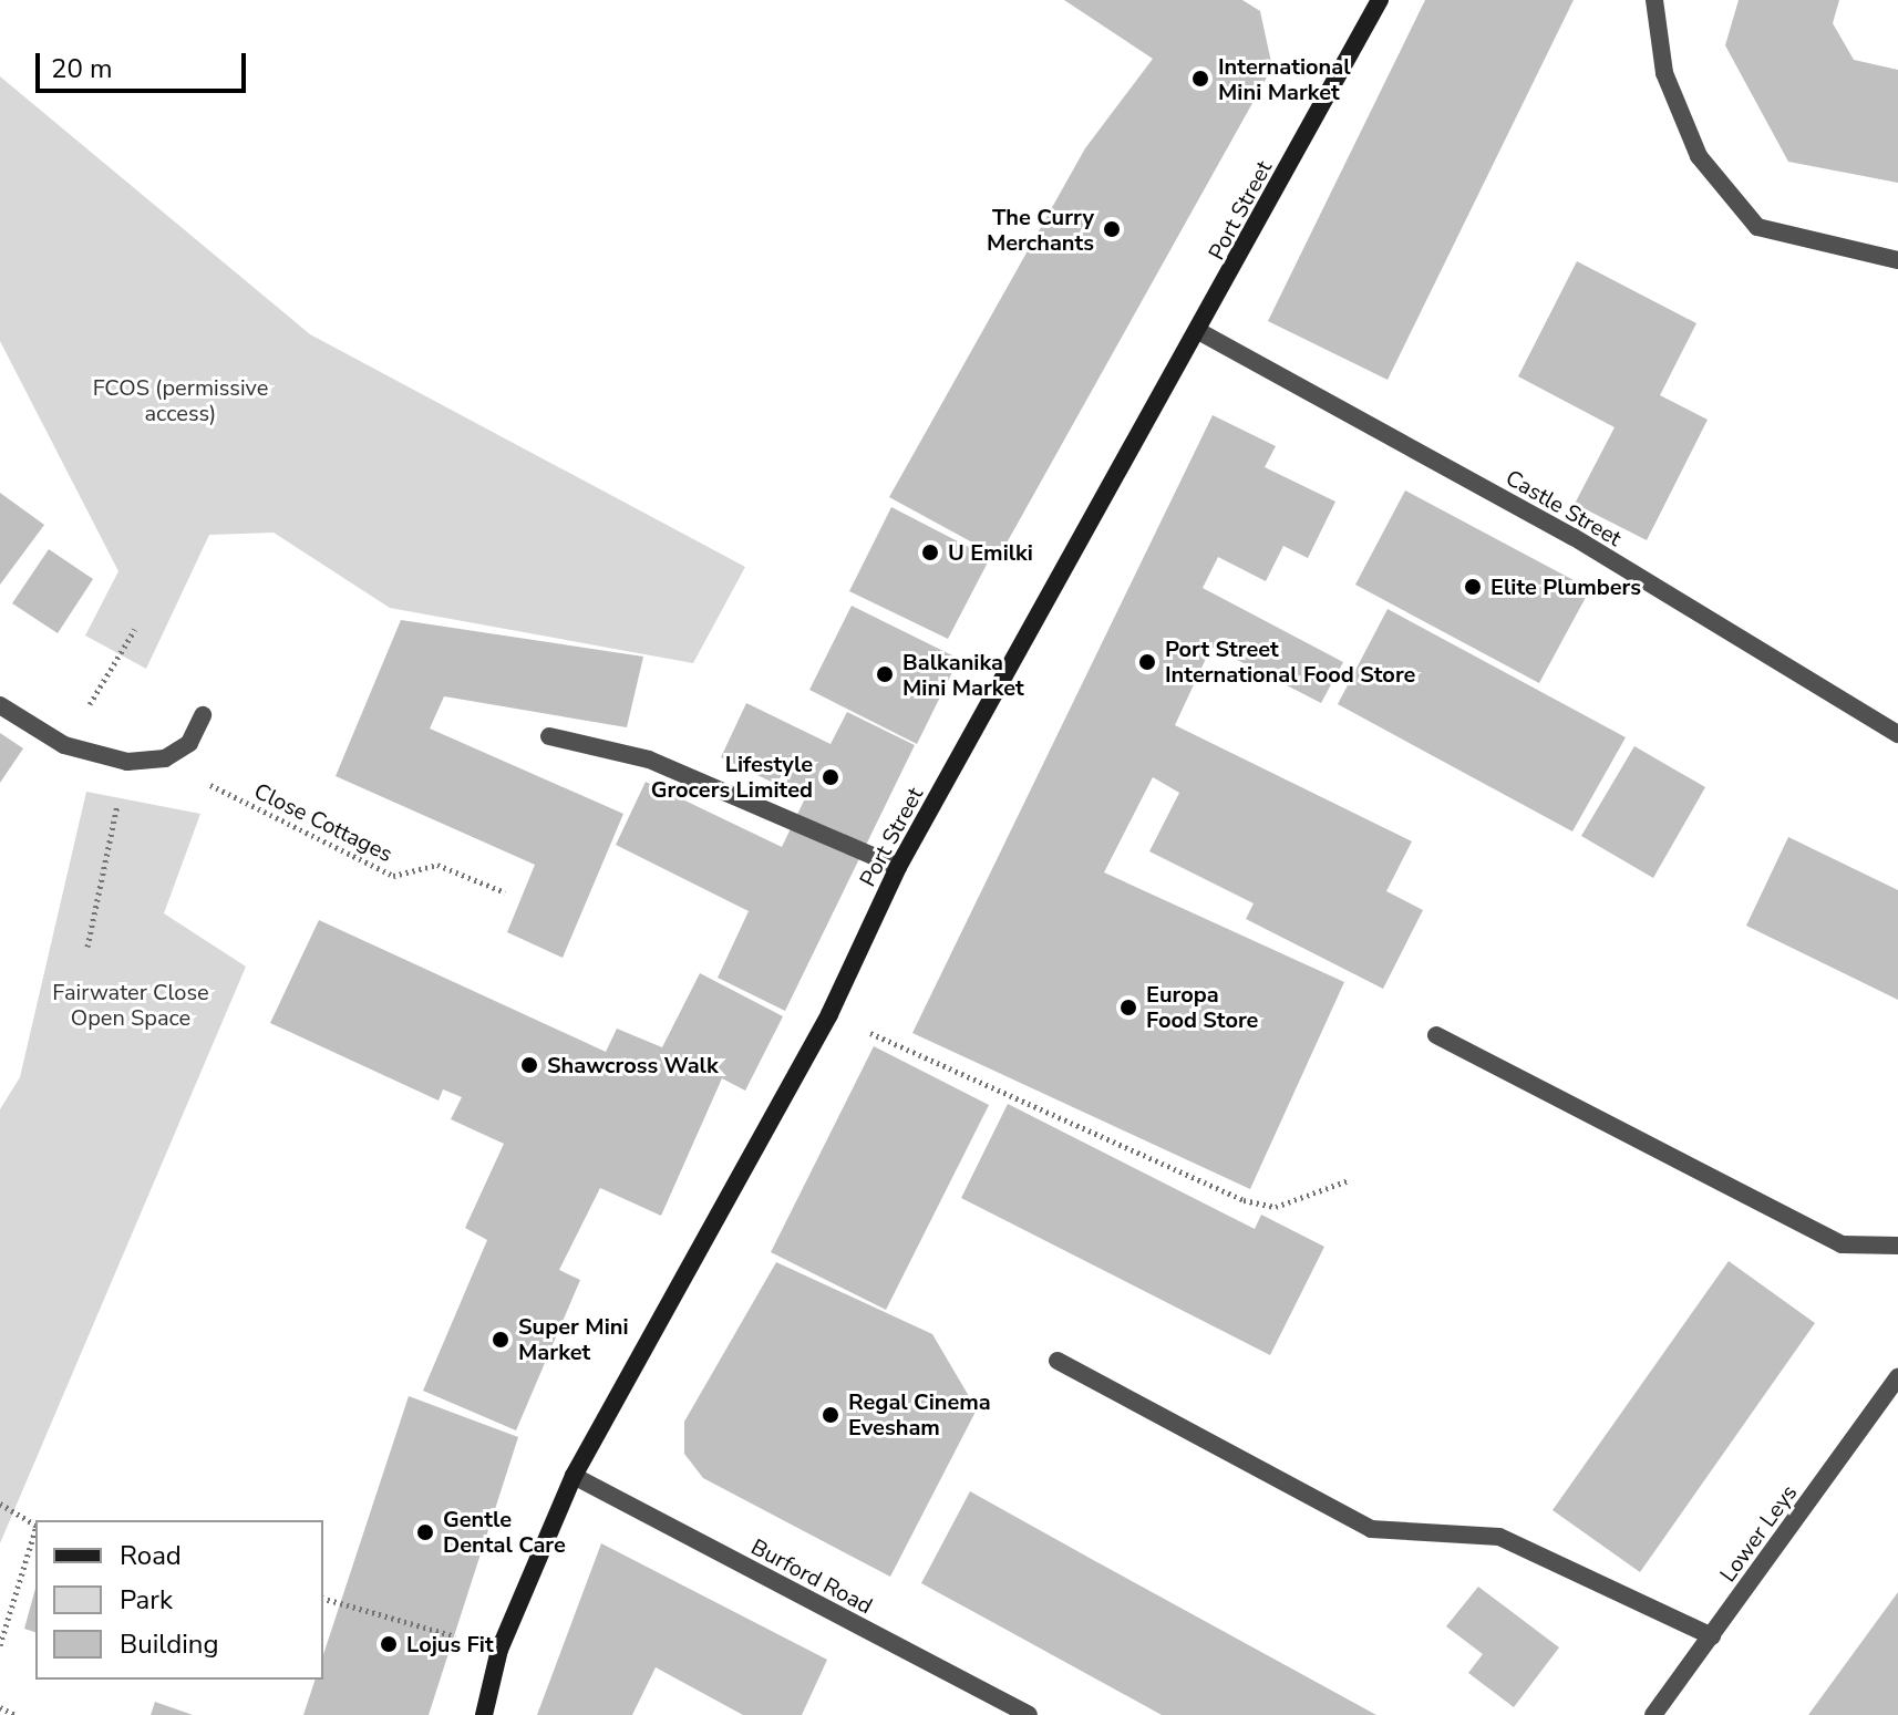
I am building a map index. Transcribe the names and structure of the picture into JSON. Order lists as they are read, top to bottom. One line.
{"streets":{"main road":["Port Street"],"street":["Castle Street","Lower Leys","Burford Road"],"path":["Close Cottages"]},"crossings":[["Port Street","Castle Street"],["Port Street","Burford Road"]],"parks":["FCOS (permissive access)","Fairwater Close Open Space"],"places":["International Mini Market","The Curry Merchants","U Emilki","Elite Plumbers","Port Street International Food Store","Balkanika Mini Market","Lifestyle Grocers Limited","Europa Food Store","Shawcross Walk","Super Mini Market","Regal Cinema Evesham","Gentle Dental Care","Lojus Fit"],"legend":["Road","Park","Building"],"scale_bar":"20 m"}
